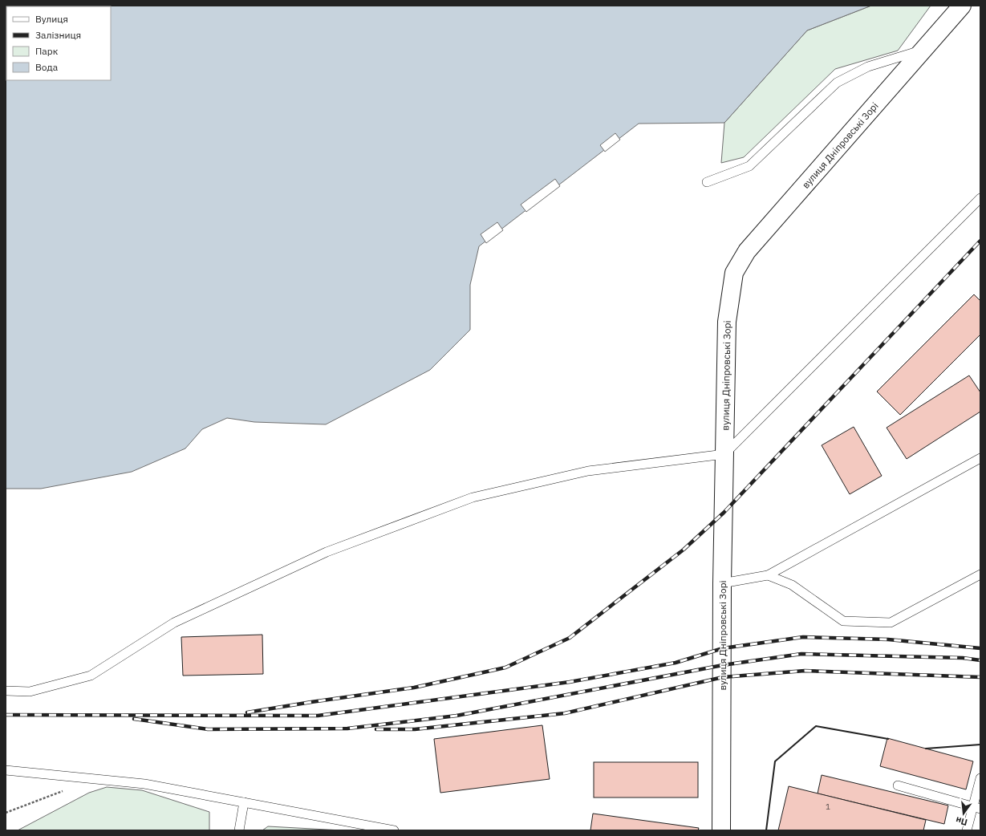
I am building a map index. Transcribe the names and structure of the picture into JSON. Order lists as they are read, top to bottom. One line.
{"streets":{"street":["вулиця Дніпровські Зорі"]},"house_numbers":["1"],"legend":["Вулиця","Залізниця","Парк","Вода"],"north":"bottom"}
